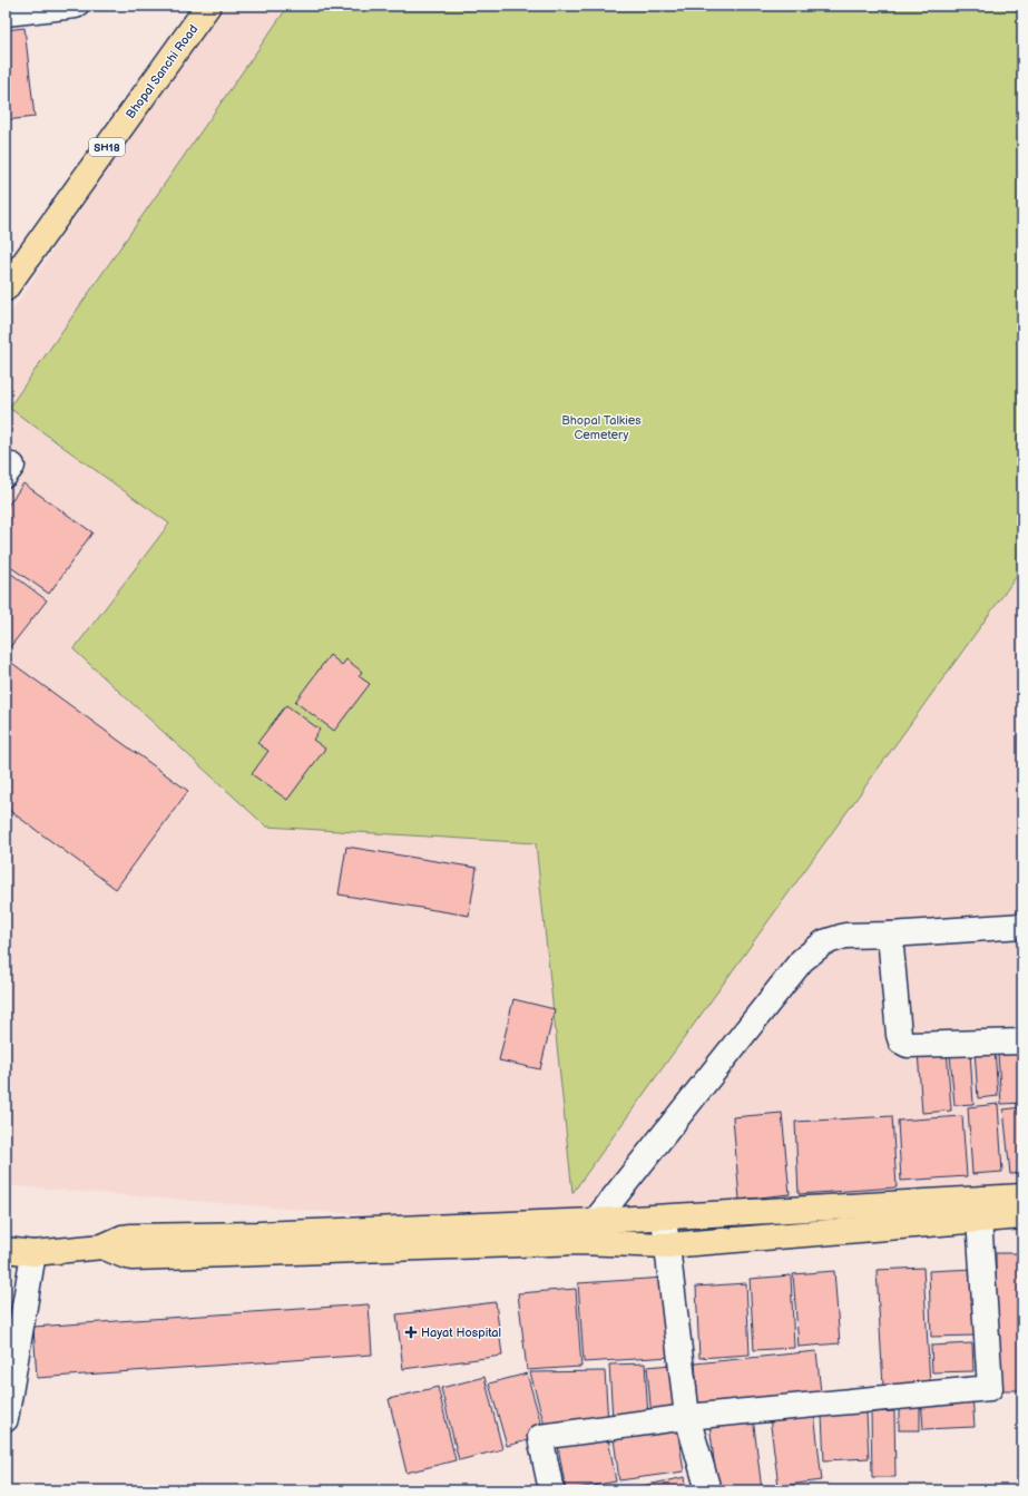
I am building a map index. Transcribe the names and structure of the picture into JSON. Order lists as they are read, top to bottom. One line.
{"streets":{"main road":["Bhopal Sanchi Road","SH18"]},"parks":["Bhopal Talkies Cemetery"],"places":{"health":["Hayat Hospital"]}}
